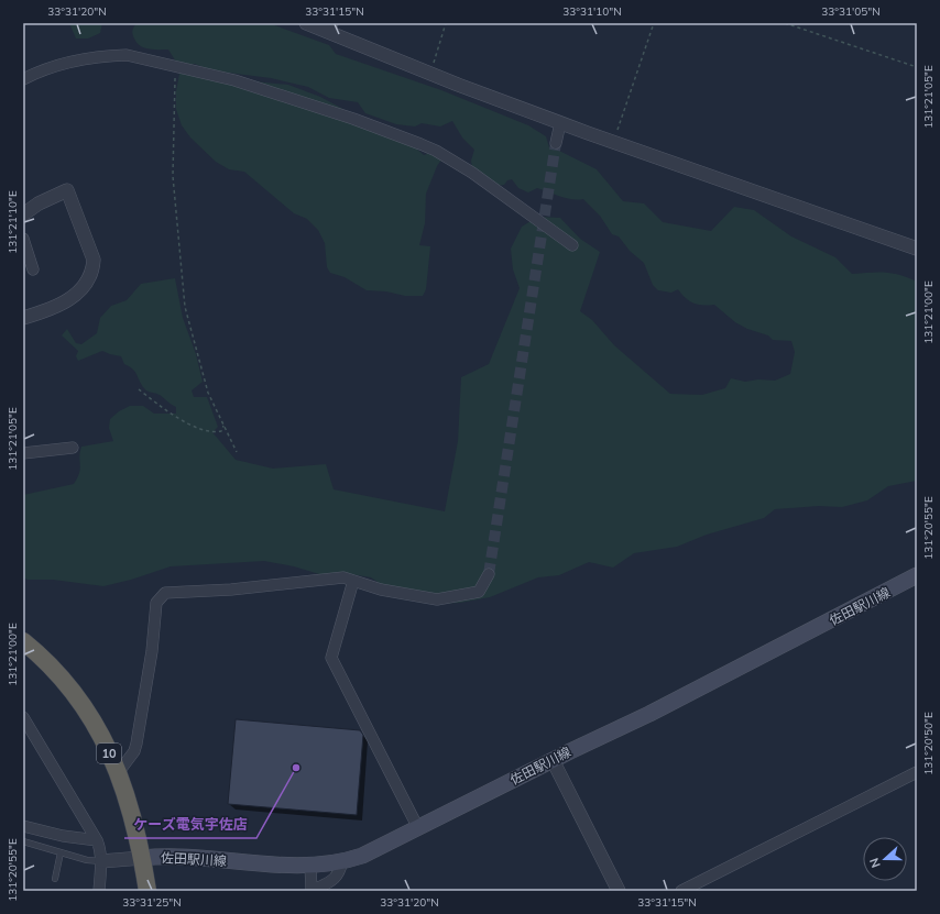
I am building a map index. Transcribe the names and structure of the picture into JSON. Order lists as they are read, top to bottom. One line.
{"streets":{"highway":["10"],"main road":["佐田駅川線"]},"crossings":[["佐田駅川線","10"]],"places":["ケーズ電気宇佐店"],"north":"left","coordinates":["33°31'20\"N","33°31'15\"N","33°31'10\"N","33°31'05\"N","131°21'05\"E","131°21'10\"E","131°21'00\"E","131°20'55\"E","131°20'50\"E","33°31'25\"N"]}
